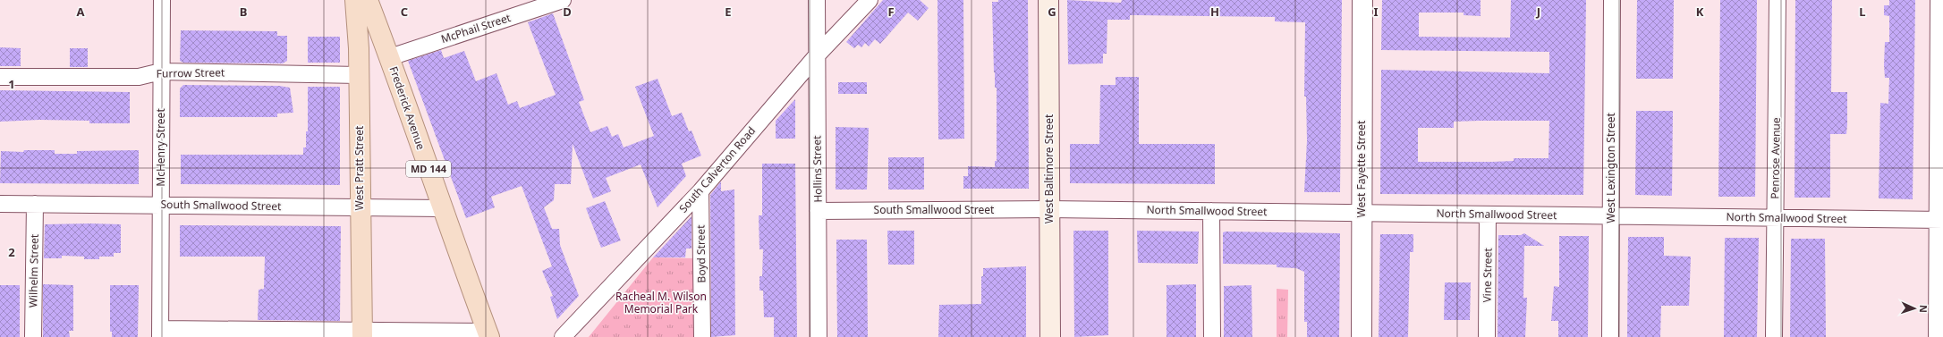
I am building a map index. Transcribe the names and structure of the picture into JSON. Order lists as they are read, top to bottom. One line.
{"streets":{"main road":["Frederick Avenue","West Pratt Street","MD 144","West Baltimore Street"],"street":["McPhail Street","Furrow Street","McHenry Street","Penrose Avenue","West Lexington Street","Hollins Street","West Fayette Street","South Calverton Road","South Smallwood Street","North Smallwood Street","Boyd Street","Wilhelm Street","Vine Street"]},"crossings":[["McPhail Street","Frederick Avenue"],["Furrow Street","McHenry Street"],["Furrow Street","West Pratt Street"],["Frederick Avenue","South Smallwood Street"],["McHenry Street","South Smallwood Street"],["Penrose Avenue","North Smallwood Street"],["West Pratt Street","South Smallwood Street"],["West Lexington Street","North Smallwood Street"],["Hollins Street","South Calverton Road"],["Hollins Street","South Smallwood Street"],["West Baltimore Street","South Smallwood Street"],["West Baltimore Street","North Smallwood Street"],["West Fayette Street","North Smallwood Street"],["South Calverton Road","Boyd Street"],["South Smallwood Street","North Smallwood Street"],["South Smallwood Street","Wilhelm Street"],["North Smallwood Street","Vine Street"]],"parks":["Racheal M. Wilson Memorial Park"],"north":"right","grid":{"columns":["A","B","C","D","E","F","G","H","I","J","K","L"],"rows":["1","2"]}}
